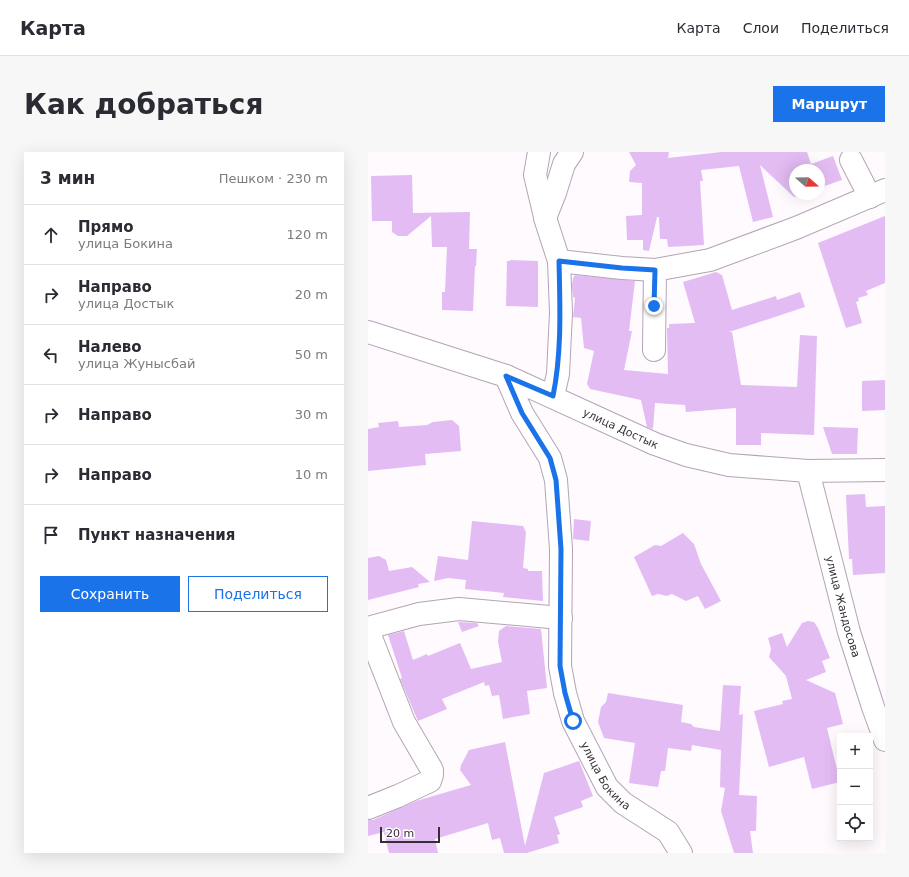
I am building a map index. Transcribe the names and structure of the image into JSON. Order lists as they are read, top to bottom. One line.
{"streets":{"street":["улица Достык","улица Жандосова","улица Бокина"]},"crossings":[["улица Достык","улица Жандосова"],["улица Достык","улица Бокина"]],"scale_bar":"20 m","north":"right","page":{"header":"Карта","nav":["Карта","Слои","Поделиться"],"buttons":["Маршрут",["Сохранить","Поделиться"]],"title":"Как добраться","heading":["3 мин","Пешком · 230 m"],"list":[["Прямо","улица Бокина","120 m"],["Направо","улица Достык","20 m"],["Налево","улица Жунысбай","50 m"],["Направо","30 m"],["Направо","10 m"],"Пункт назначения"],"map_buttons":["+","−"],"scale":"20 m"}}
